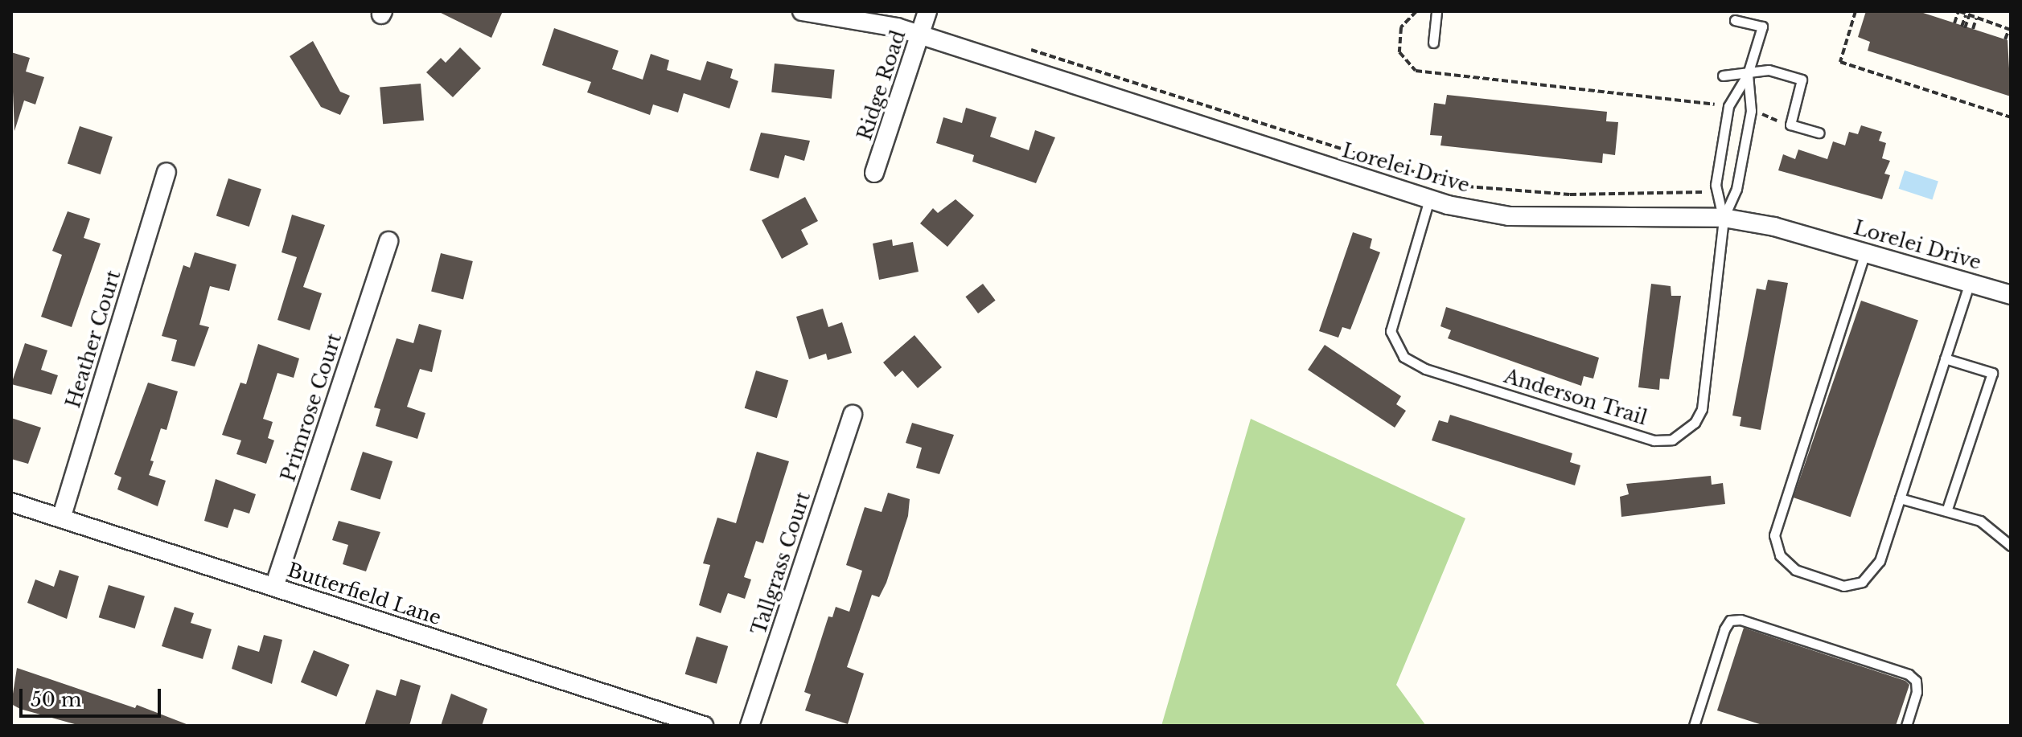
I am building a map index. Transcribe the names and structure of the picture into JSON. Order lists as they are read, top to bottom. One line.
{"streets":{"street":["Ridge Road","Lorelei Drive","Heather Court","Primrose Court","Tallgrass Court","Butterfield Lane"],"lane":["Anderson Trail"]},"crossings":[["Ridge Road","Lorelei Drive"],["Lorelei Drive","Anderson Trail"],["Heather Court","Butterfield Lane"],["Primrose Court","Butterfield Lane"]],"scale_bar":"50 m"}
